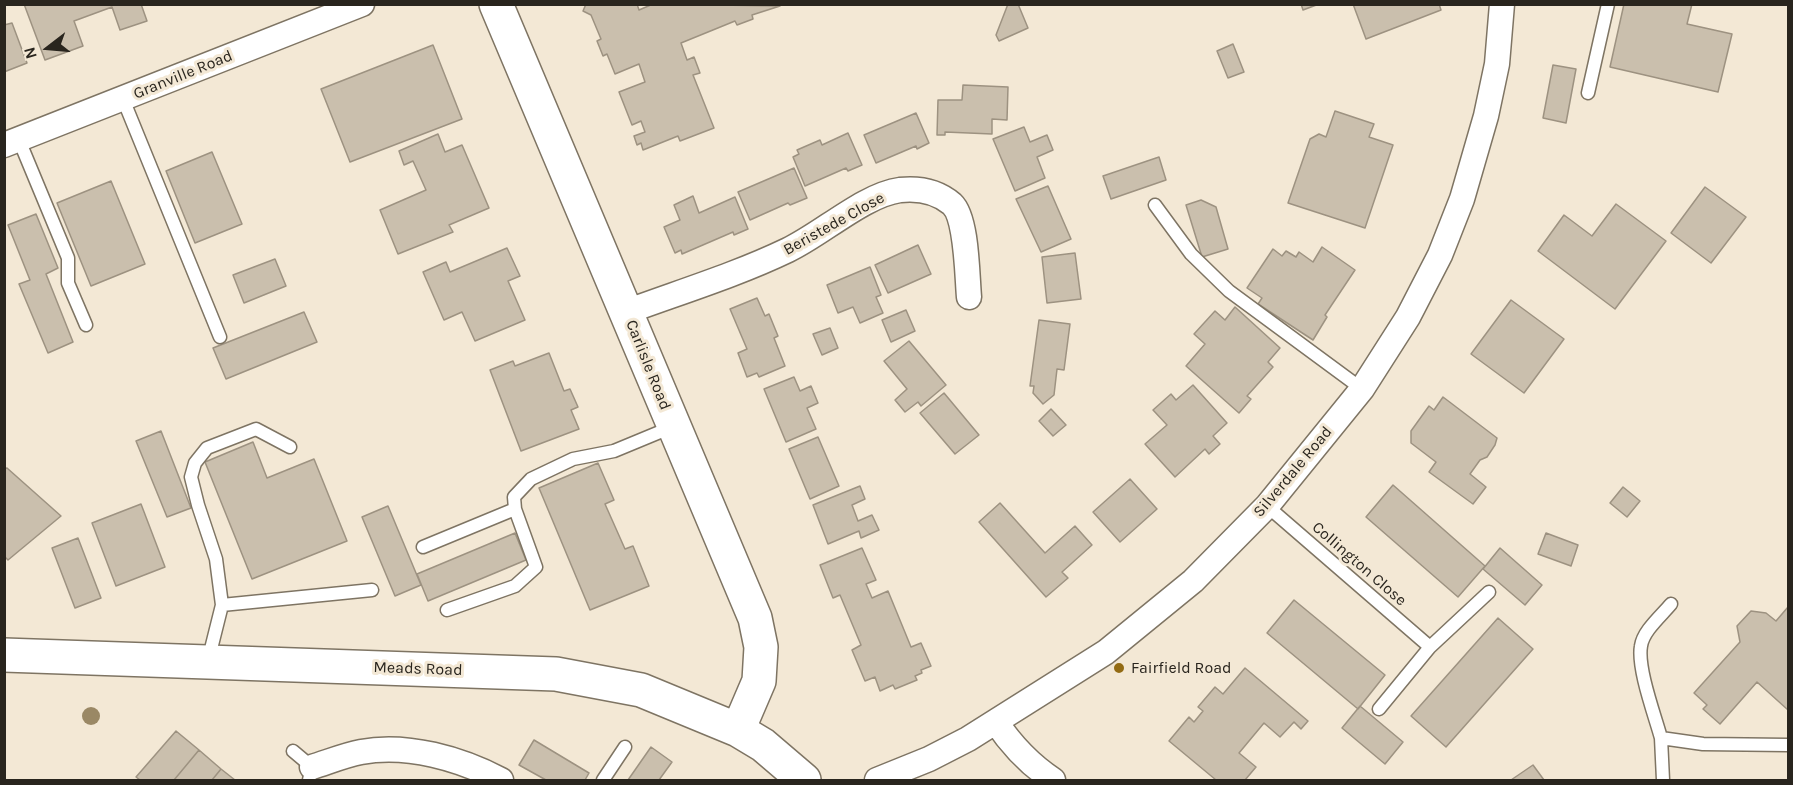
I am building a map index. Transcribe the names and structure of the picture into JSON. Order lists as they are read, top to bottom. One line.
{"streets":{"street":["Granville Road","Beristede Close","Carlisle Road","Silverdale Road","Meads Road"],"lane":["Collington Close"]},"crossings":[["Beristede Close","Carlisle Road"],["Carlisle Road","Meads Road"],["Silverdale Road","Collington Close"]],"places":["Fairfield Road"],"north":"left"}
